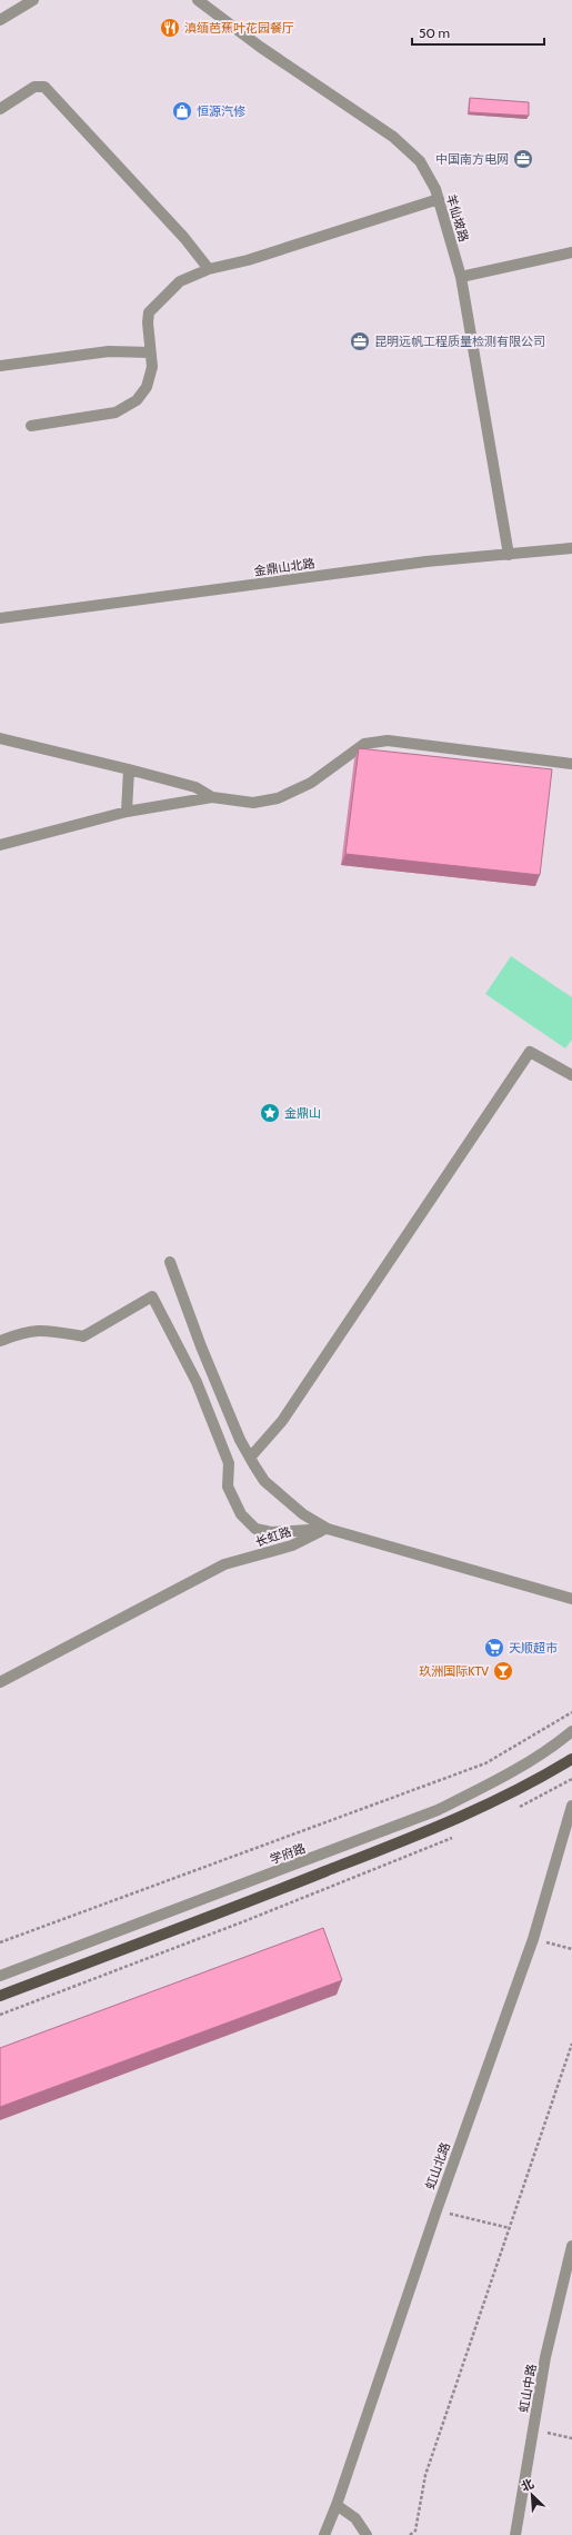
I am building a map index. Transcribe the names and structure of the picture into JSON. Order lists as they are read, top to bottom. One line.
{"streets":{"street":["羊仙坡路","金鼎山北路","长虹路","学府路","虹山北路","虹山中路"]},"crossings":[["羊仙坡路","金鼎山北路"]],"places":{"restaurant":["滇缅芭蕉叶花园餐厅"],"shop":["恒源汽修"],"office":["中国南方电网","昆明远帆工程质量检测有限公司"],"place":["金鼎山"],"supermarket":["天顺超市"],"bar":["玖洲国际KTV"]},"scale_bar":"50 m","north":"top left"}
